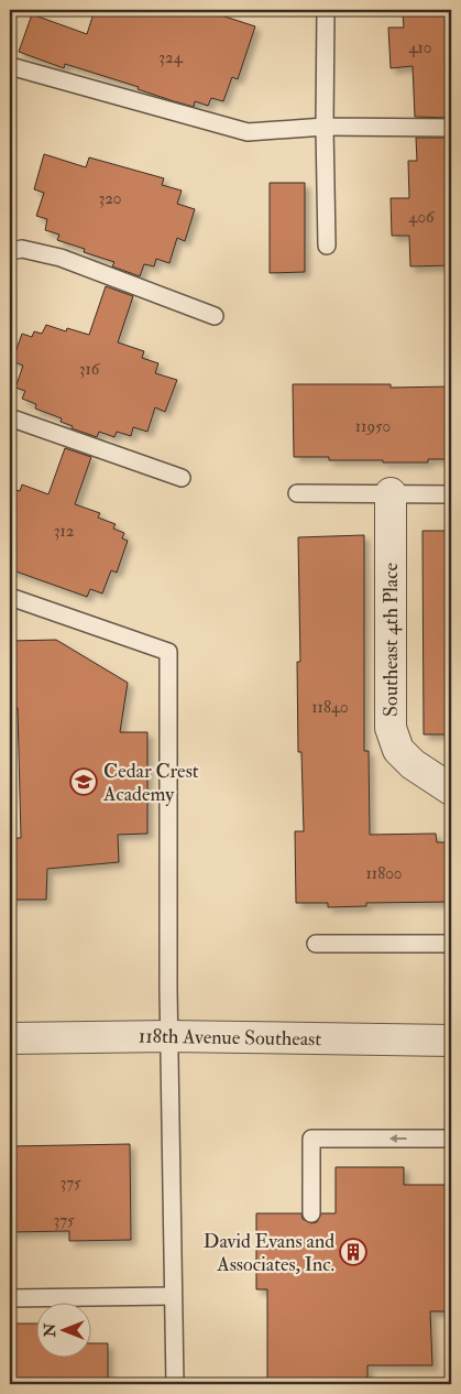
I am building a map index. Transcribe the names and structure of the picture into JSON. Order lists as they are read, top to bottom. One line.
{"streets":{"street":["Southeast 4th Place","118th Avenue Southeast"]},"places":{"school or university":["Cedar Crest Academy"],"building":["David Evans and Associates, Inc."]},"house_numbers":["410","324","320","406","316","11950","312","11840","11800","375","375"],"north":"left"}
